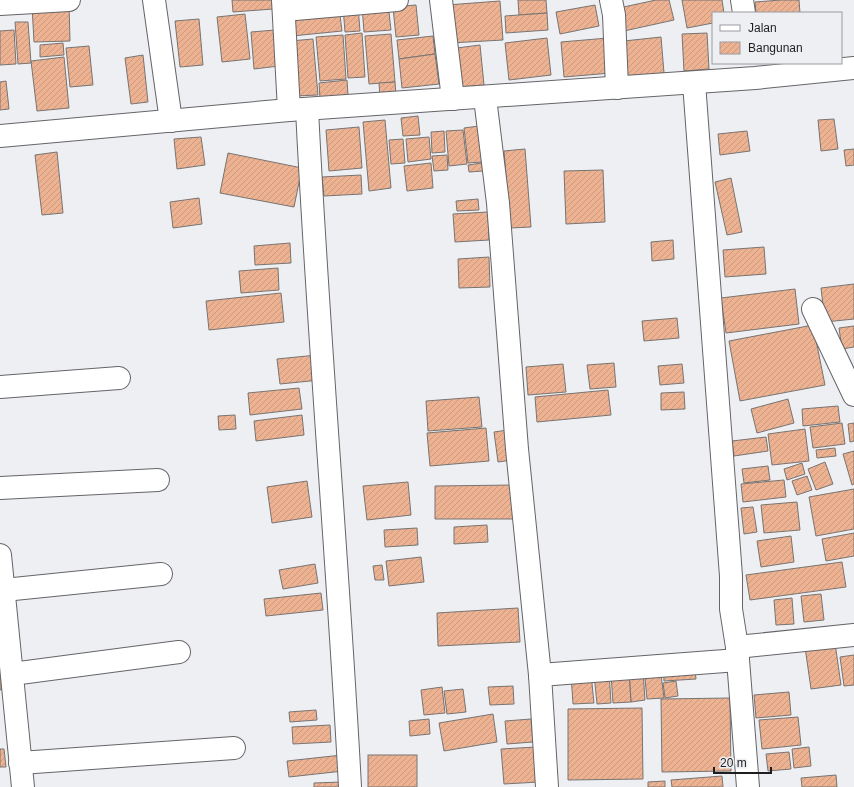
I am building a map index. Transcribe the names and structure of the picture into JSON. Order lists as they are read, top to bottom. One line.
{"legend":["Jalan","Bangunan"],"scale_bar":"20 m"}
